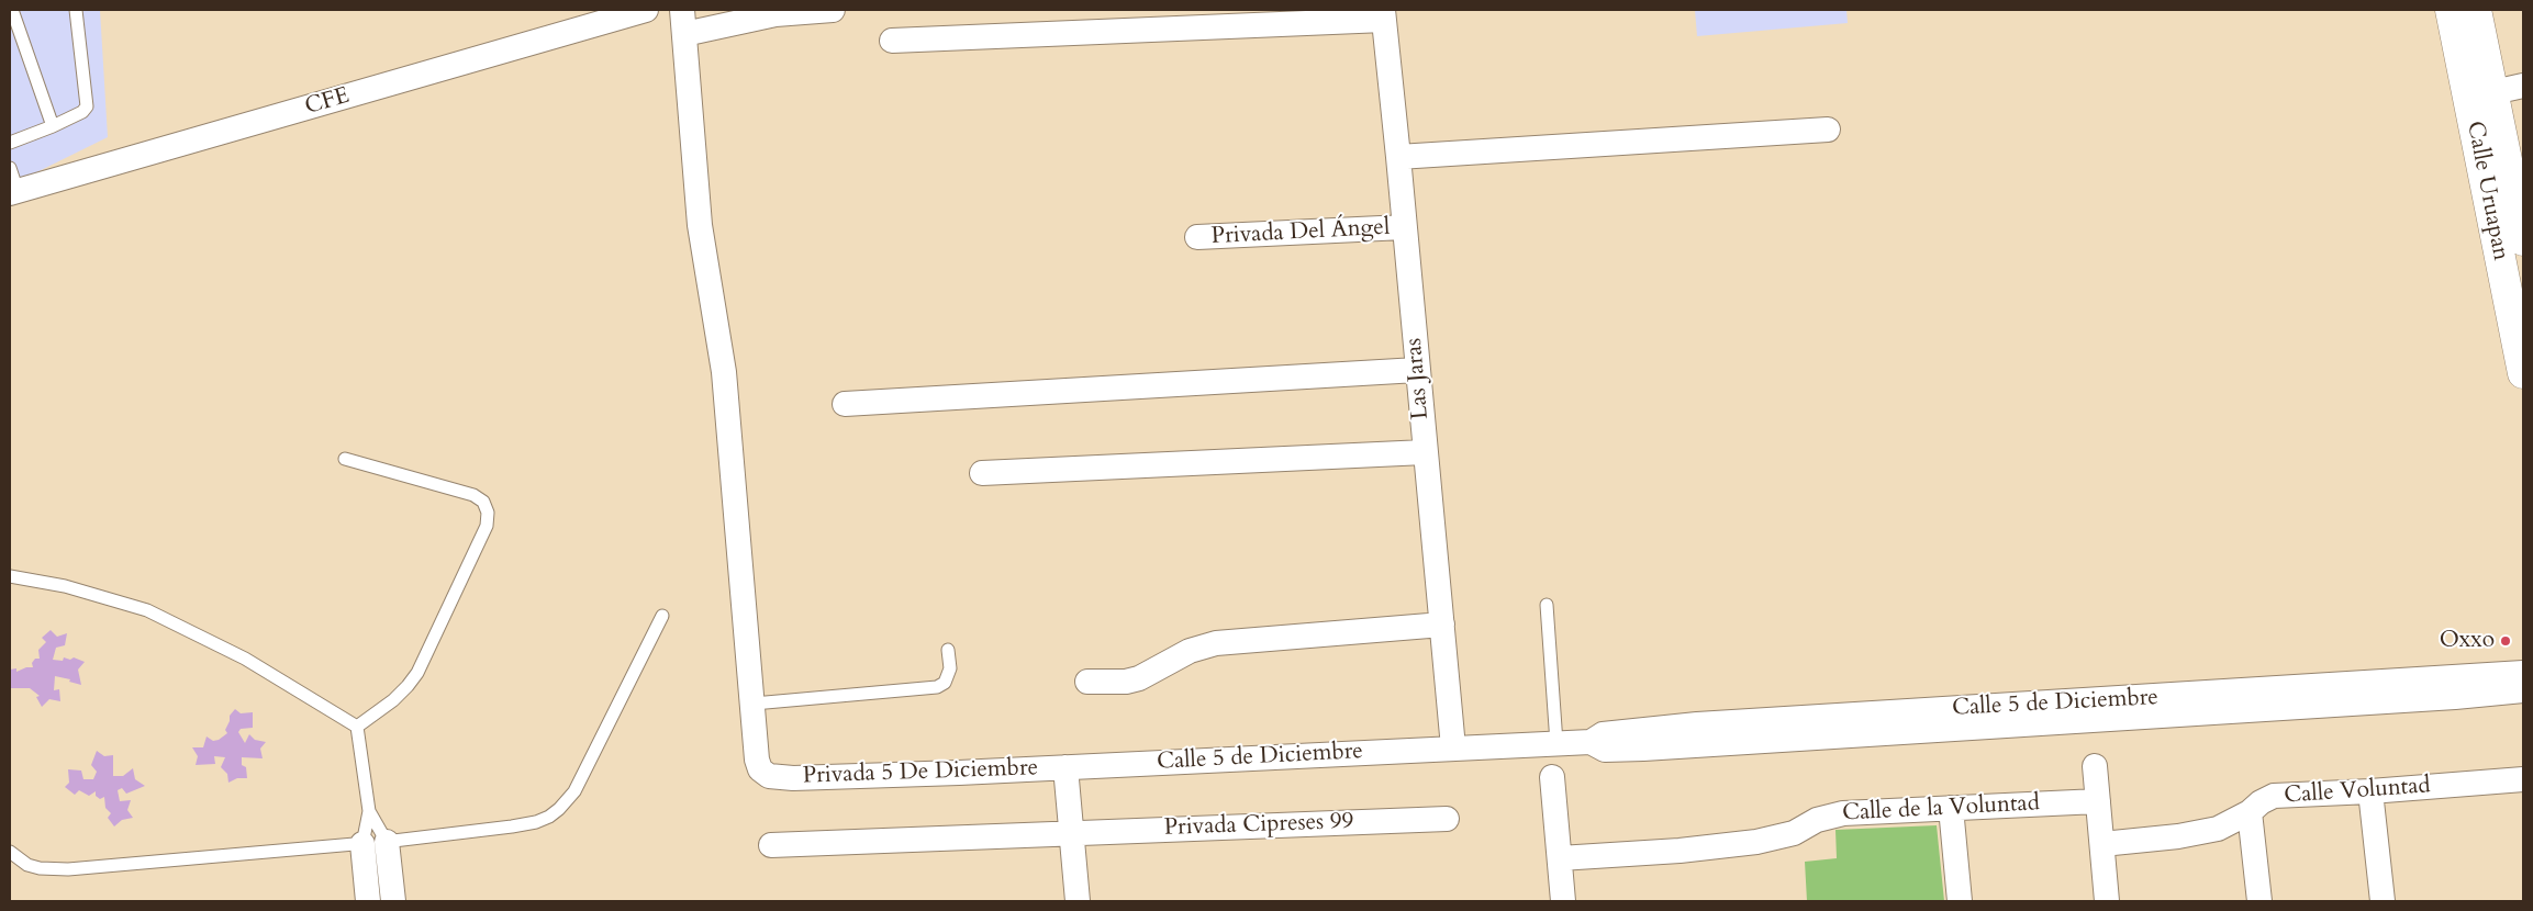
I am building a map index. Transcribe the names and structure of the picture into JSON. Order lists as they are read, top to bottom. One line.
{"streets":{"main road":["Calle Uruapan"],"street":["CFE","Privada Del Ángel","Las Jaras","Calle 5 de Diciembre","Privada 5 De Diciembre","Calle Voluntad","Calle de la Voluntad","Privada Cipreses 99"]},"crossings":[["Privada Del Ángel","Las Jaras"],["Las Jaras","Calle 5 de Diciembre"],["Calle 5 de Diciembre","Privada 5 De Diciembre"]],"places":["Oxxo"]}
